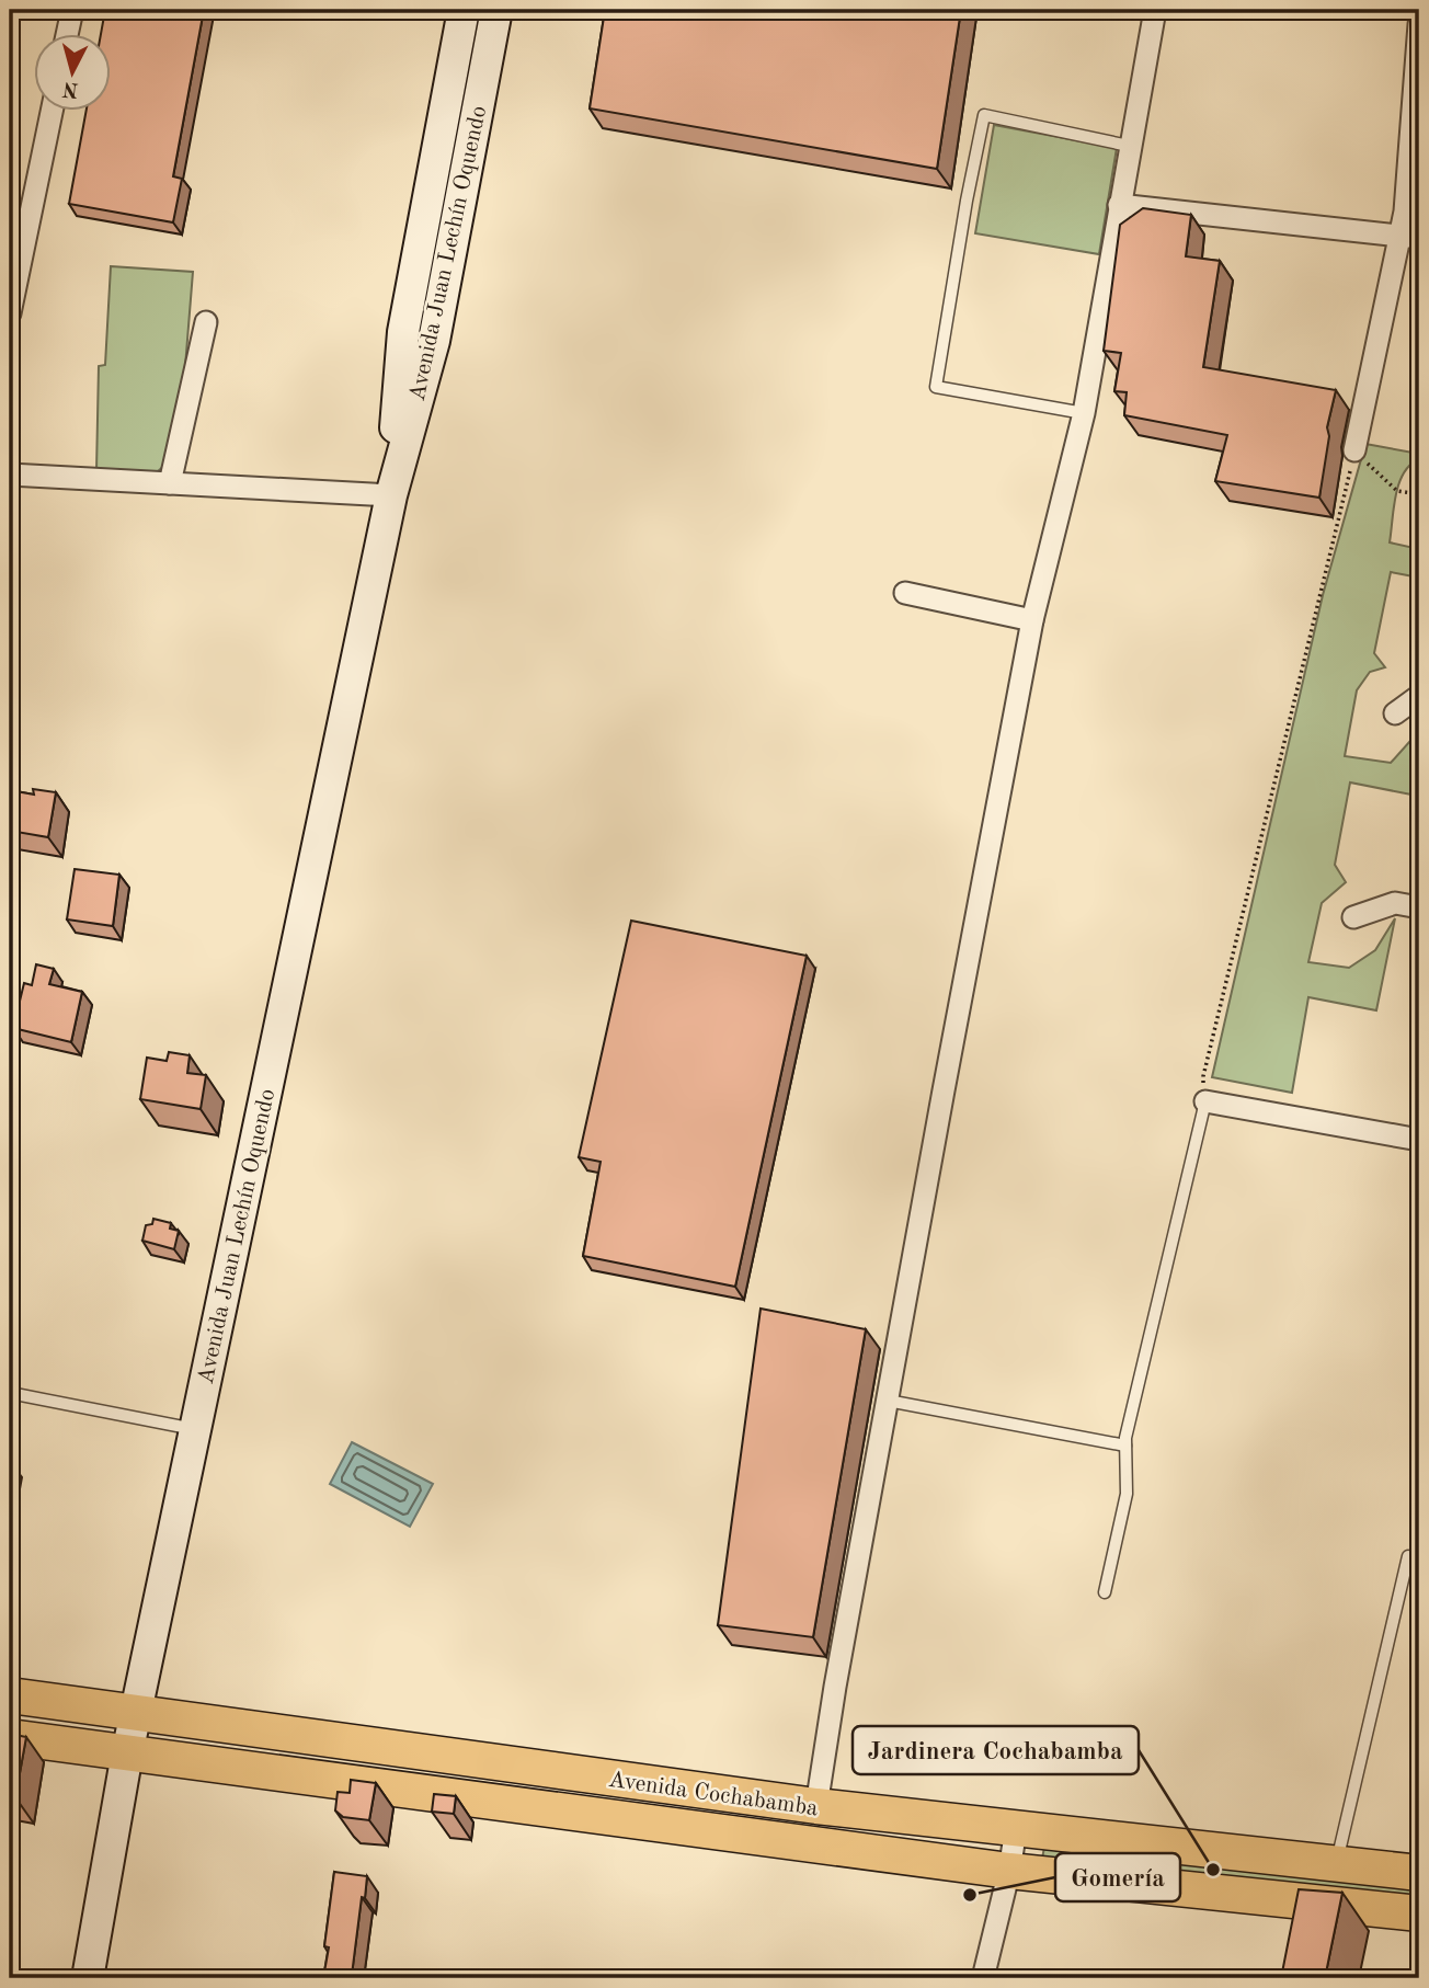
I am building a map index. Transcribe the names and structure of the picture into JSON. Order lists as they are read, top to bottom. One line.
{"streets":{"main road":["Avenida Cochabamba"],"street":["Avenida Juan Lechín Oquendo"]},"crossings":[["Avenida Juan Lechín Oquendo","Avenida Cochabamba"]],"places":["Jardinera Cochabamba","Gomería"],"north":"bottom"}
